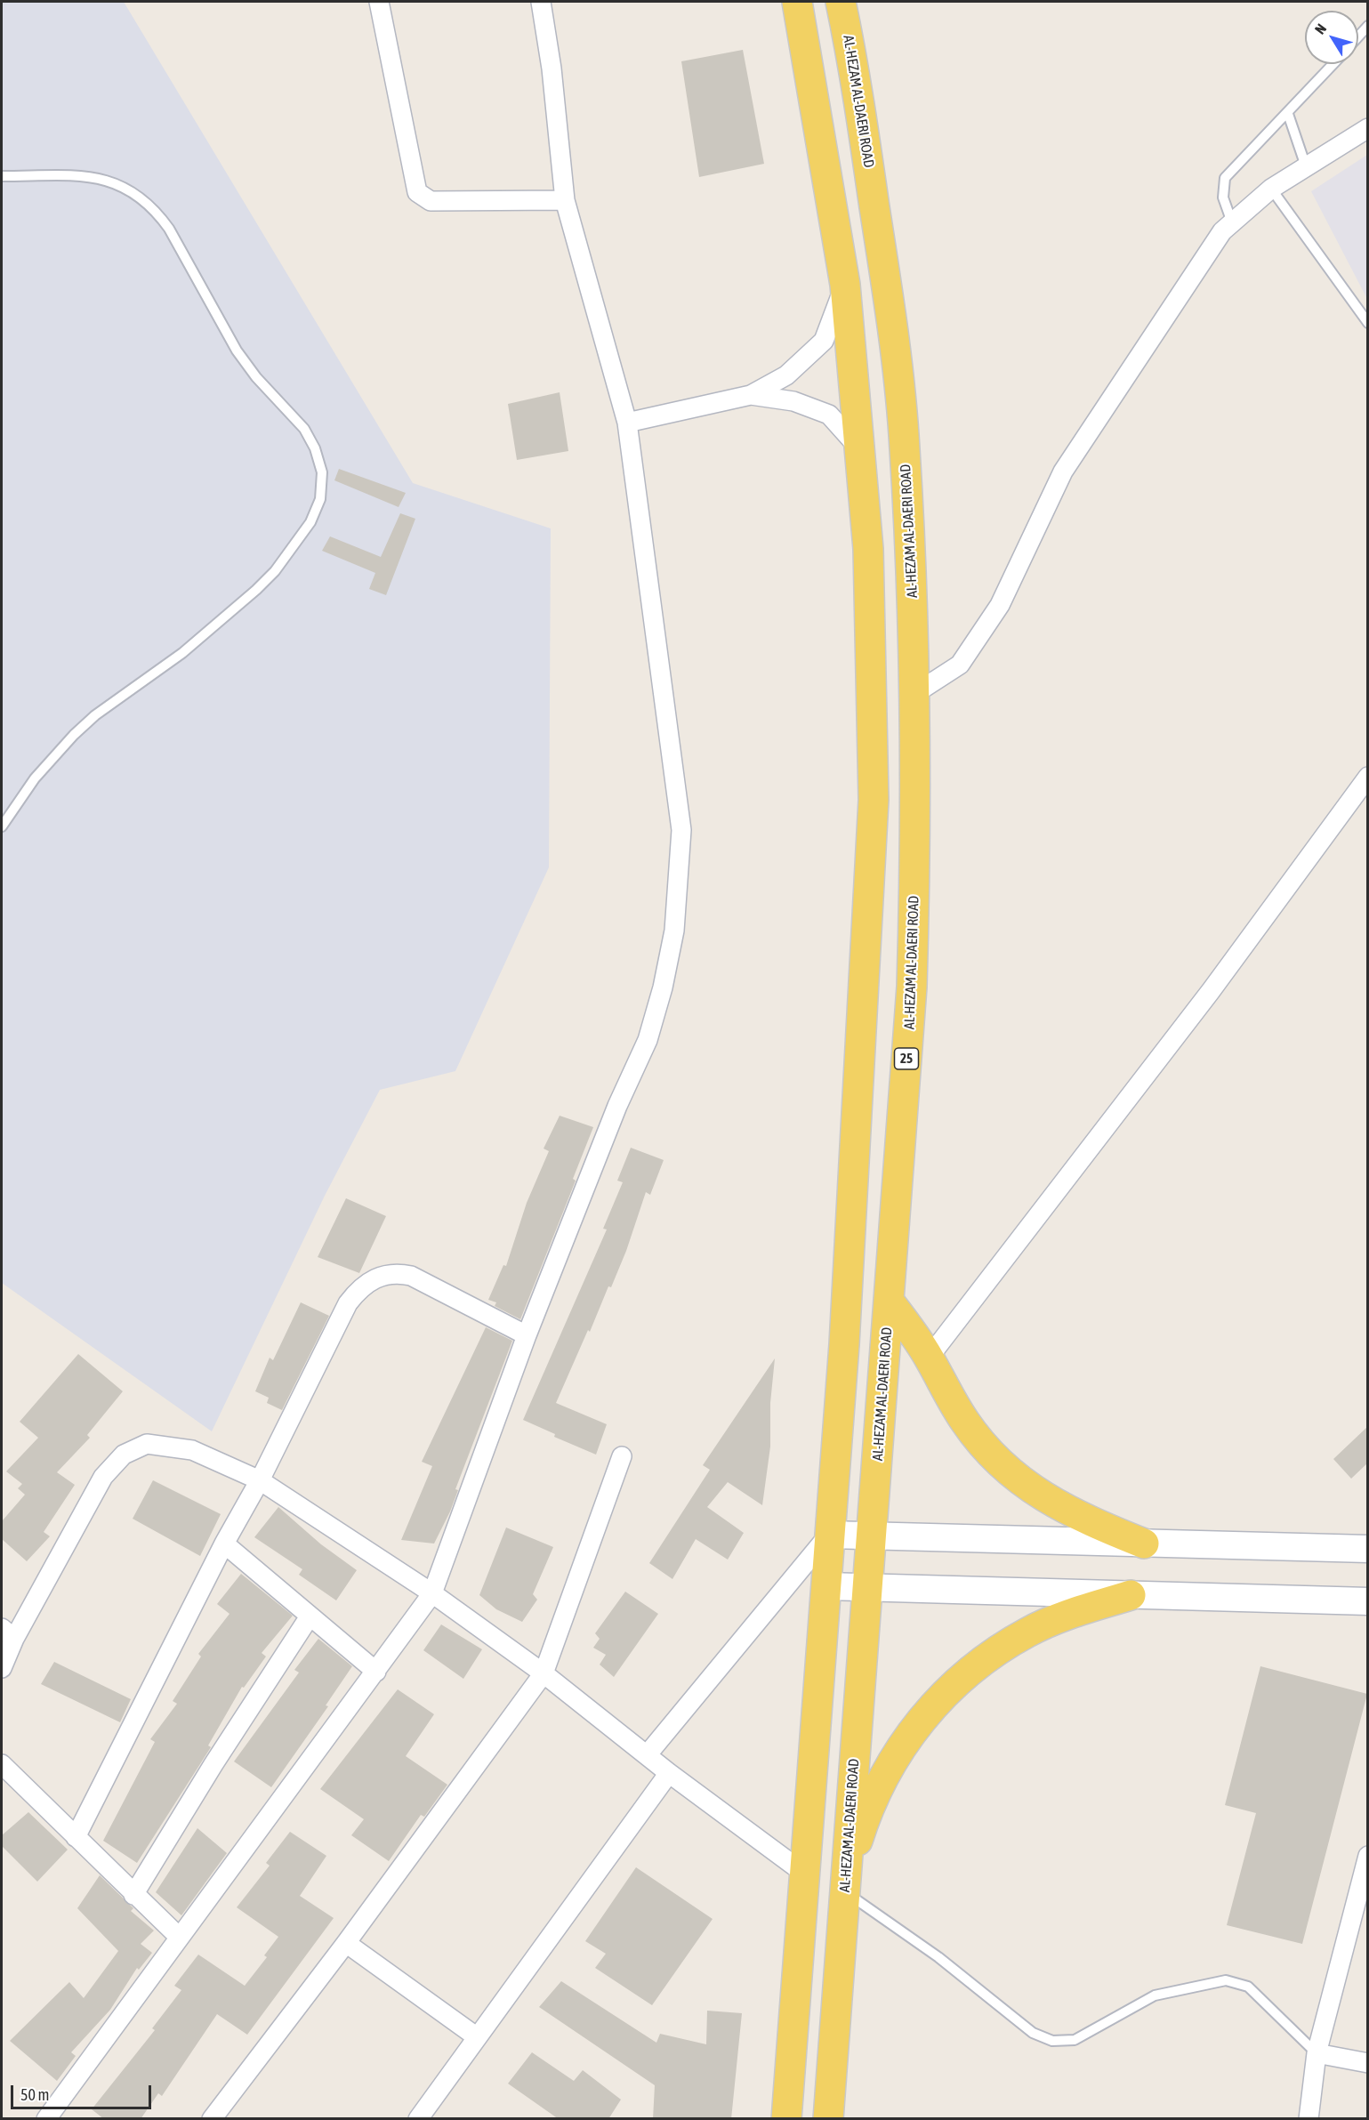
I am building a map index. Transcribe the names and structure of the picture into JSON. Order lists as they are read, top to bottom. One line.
{"streets":{"main road":["AL-HEZAM AL-DAERI ROAD","25"]},"scale_bar":"50 m","north":"top left"}
